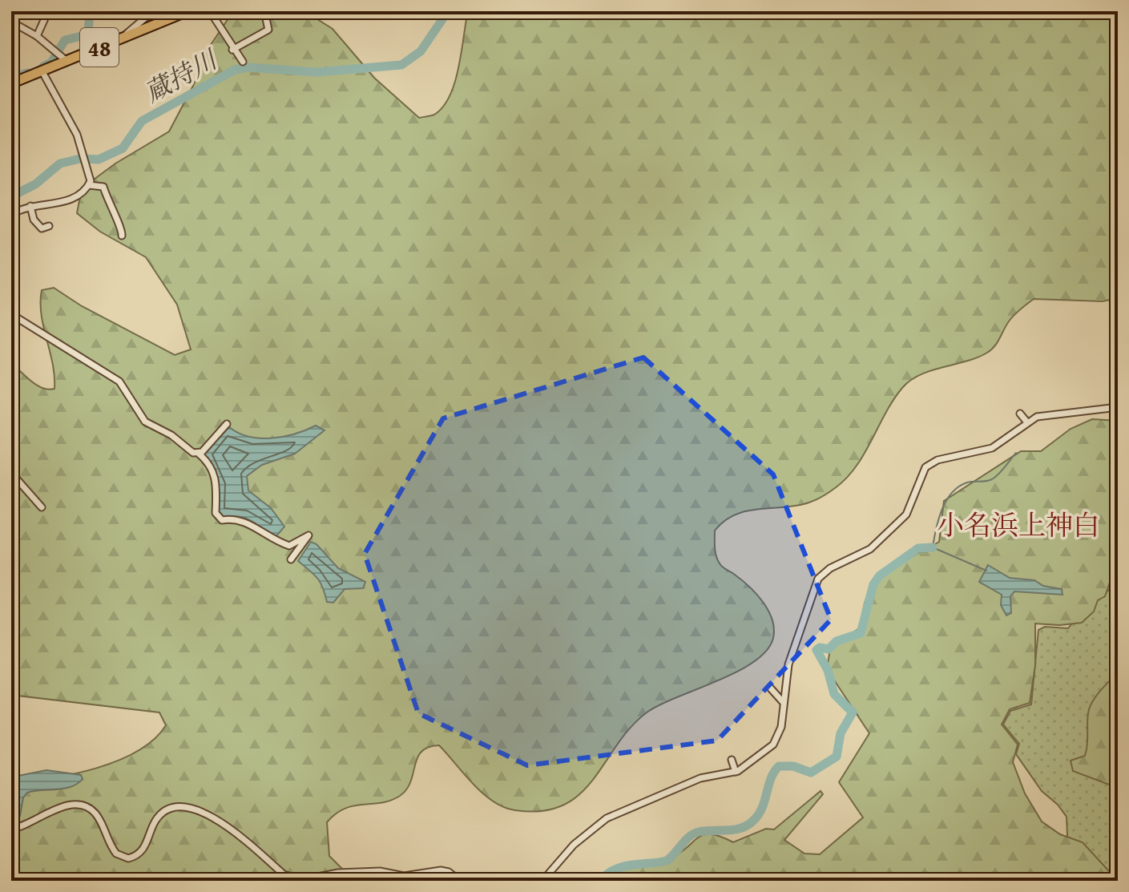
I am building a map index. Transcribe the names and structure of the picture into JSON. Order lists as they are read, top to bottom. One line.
{"streets":{"main road":["48"]},"districts":["小名浜上神白"],"water":["蔵持川"]}
